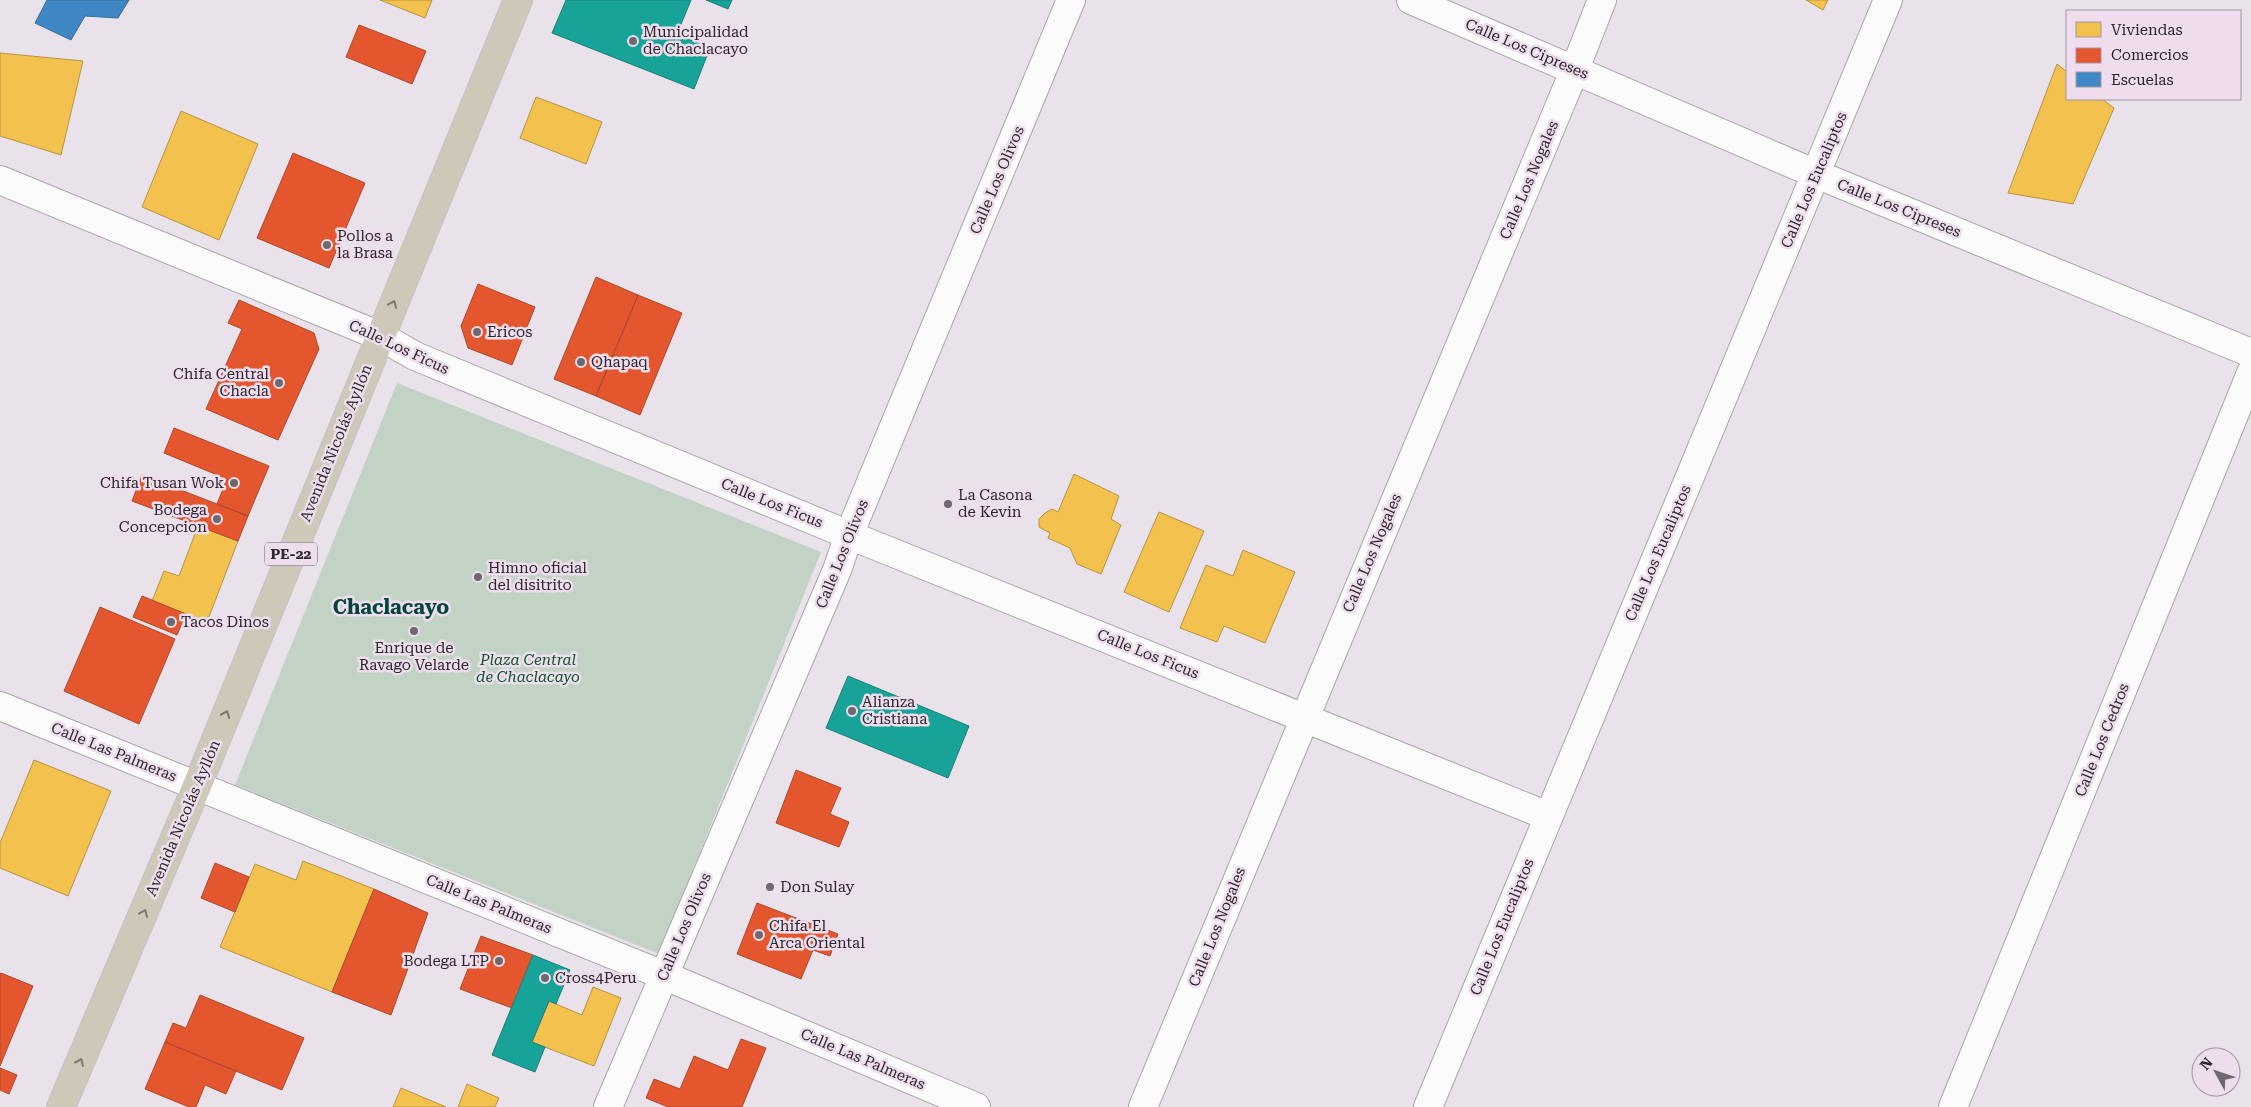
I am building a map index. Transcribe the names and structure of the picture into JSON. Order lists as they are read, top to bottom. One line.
{"streets":{"highway":["Avenida Nicolás Ayllón","PE-22"],"street":["Calle Los Cipreses","Calle Los Olivos","Calle Los Nogales","Calle Los Eucaliptos","Calle Los Ficus","Calle Los Cedros","Calle Las Palmeras"]},"crossings":[["Calle Los Cipreses","Calle Los Nogales"],["Calle Los Cipreses","Calle Los Eucaliptos"],["Calle Los Olivos","Calle Los Ficus"],["Calle Los Olivos","Calle Las Palmeras"],["Calle Los Nogales","Calle Los Ficus"],["Calle Los Eucaliptos","Calle Los Ficus"],["Calle Los Ficus","Avenida Nicolás Ayllón"],["Avenida Nicolás Ayllón","Calle Las Palmeras"]],"one_way":["Avenida Nicolás Ayllón"],"districts":["Chaclacayo"],"parks":["Plaza Central de Chaclacayo"],"places":["Municipalidad de Chaclacayo","Pollos a la Brasa","Ericos","Qhapaq","Chifa Central Chacla","Chifa Tusan Wok","La Casona de Kevin","Bodega Concepcion","Himno oficial del disitrito","Tacos Dinos","Enrique de Ravago Velarde","Alianza Cristiana","Don Sulay","Chifa El Arca Oriental","Bodega LTP","Cross4Peru"],"legend":["Viviendas","Comercios","Escuelas"],"north":"top left"}
